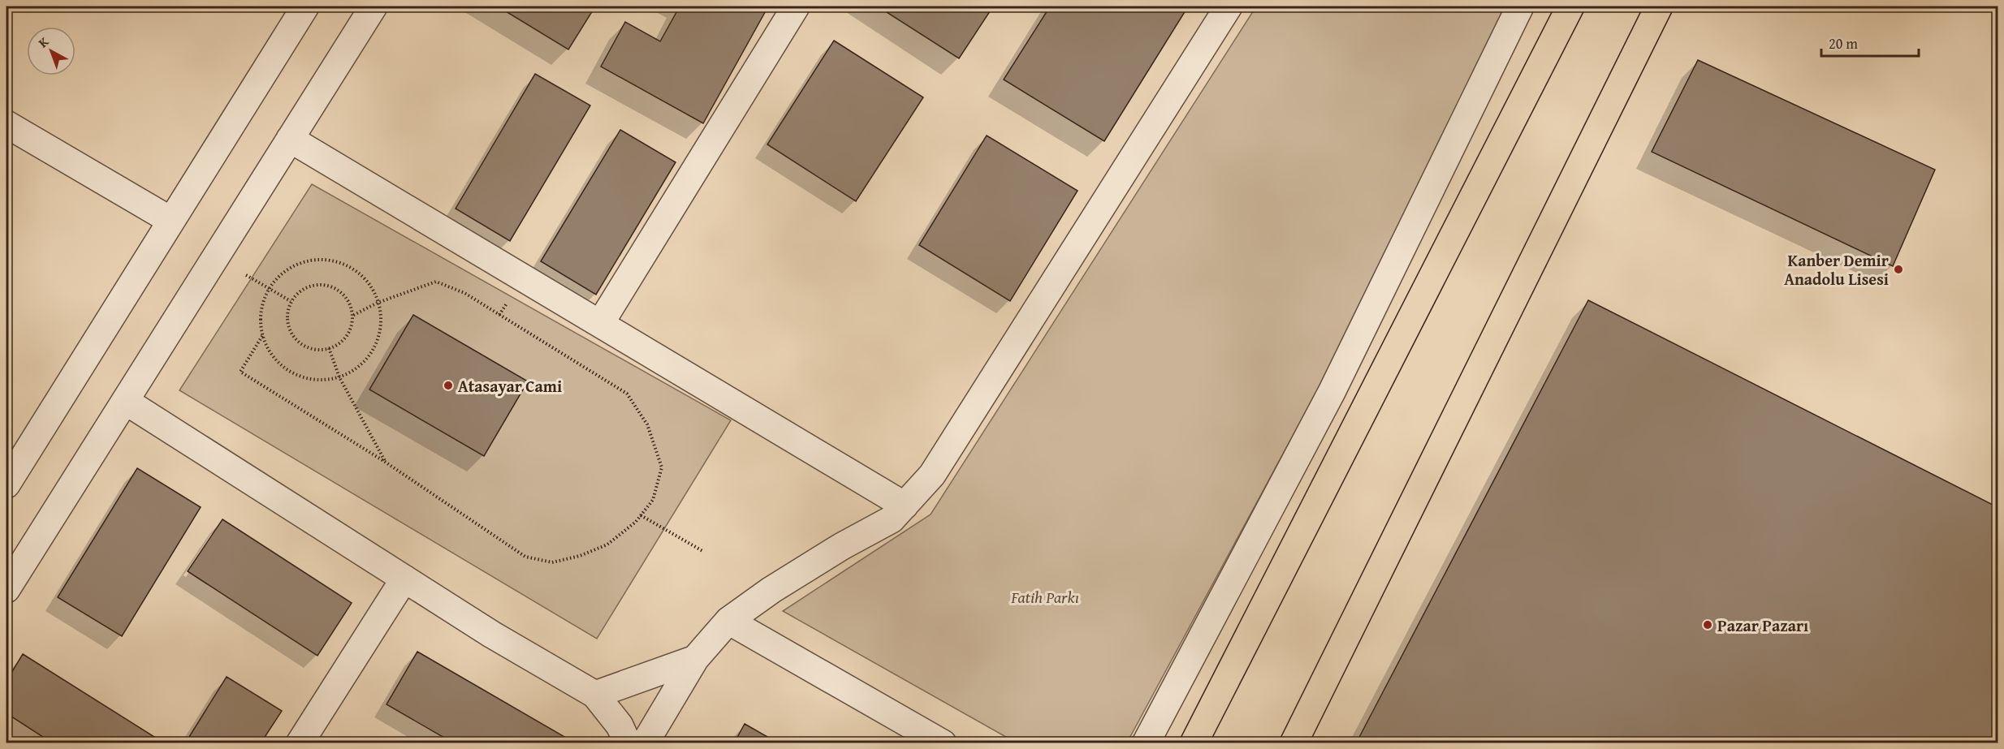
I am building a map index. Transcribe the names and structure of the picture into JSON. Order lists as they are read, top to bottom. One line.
{"parks":["Fatih Parkı"],"places":["Kanber Demir Anadolu Lisesi","Atasayar Cami","Pazar Pazarı"],"scale_bar":"20 m","north":"top left"}
